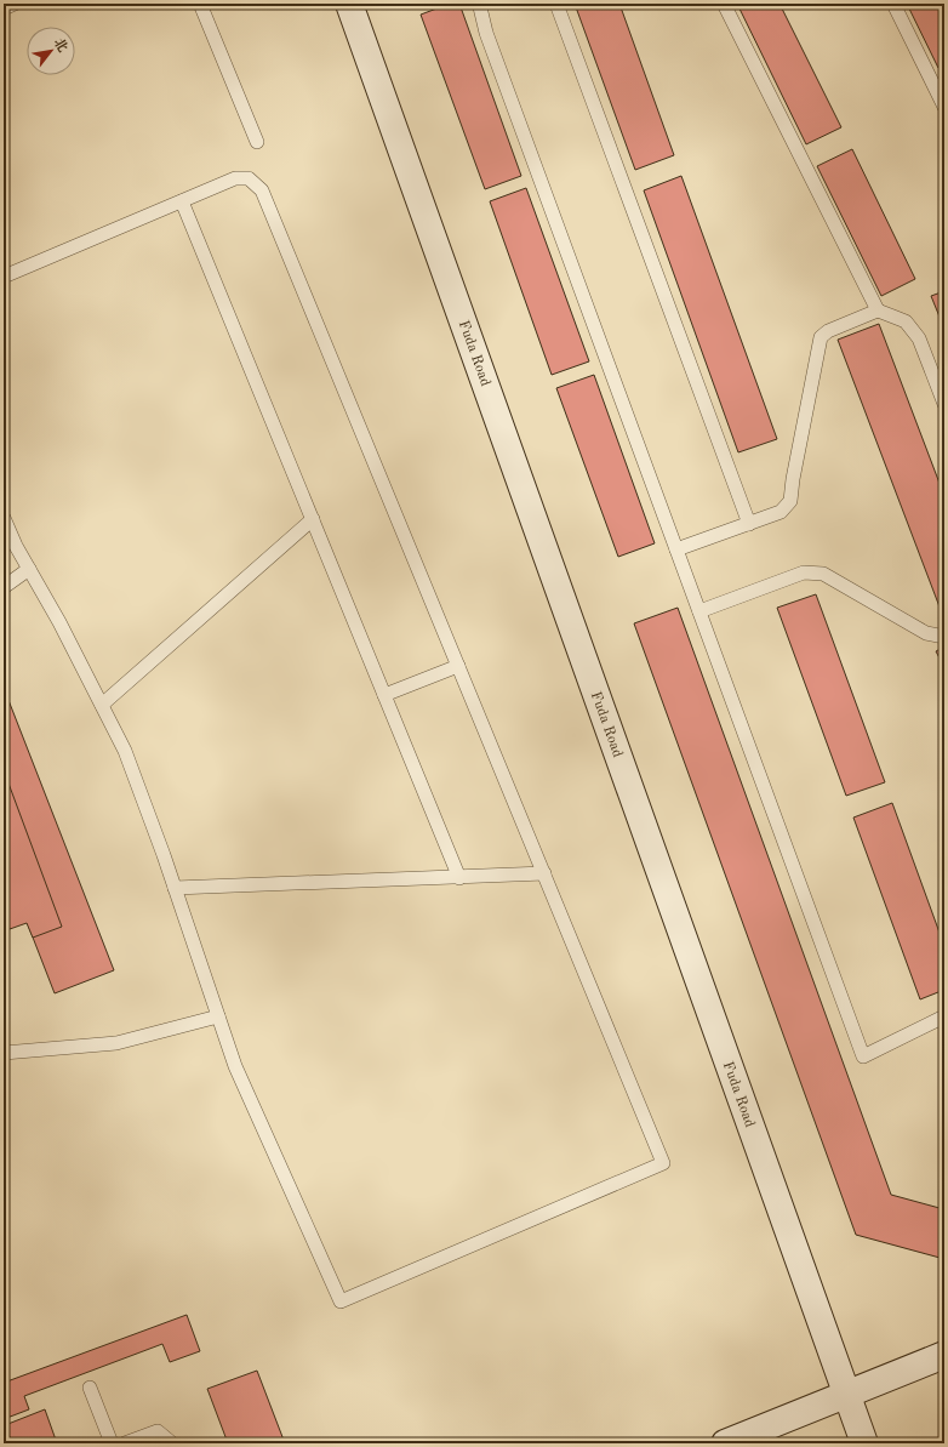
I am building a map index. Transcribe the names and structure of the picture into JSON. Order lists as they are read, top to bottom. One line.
{"streets":{"street":["Fuda Road"]},"north":"top right"}
